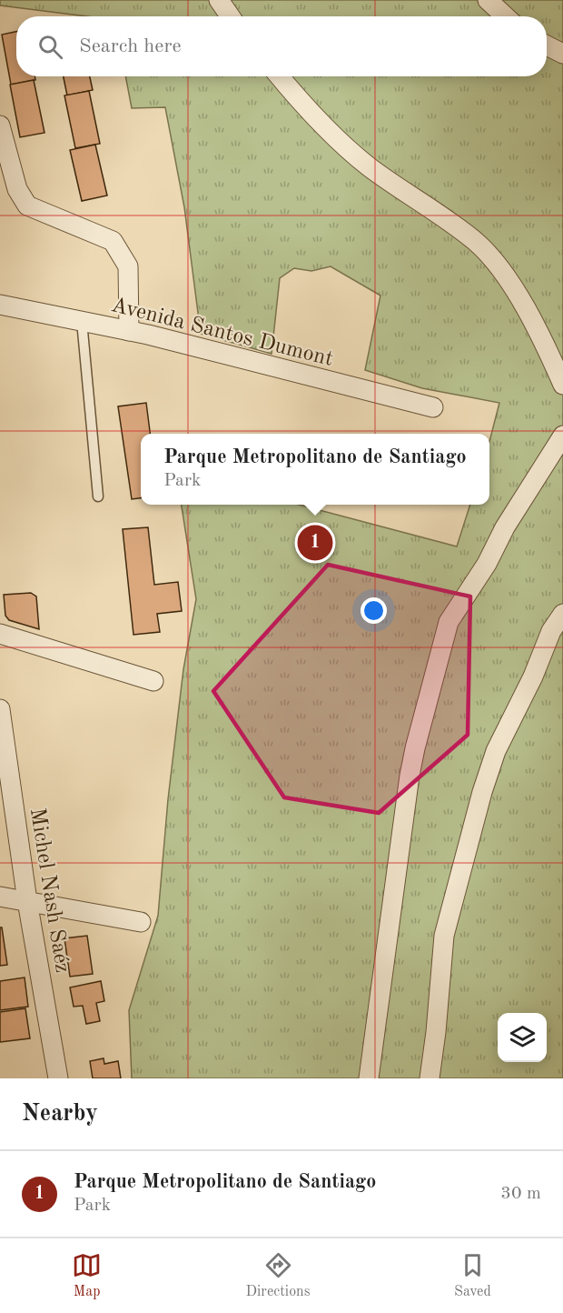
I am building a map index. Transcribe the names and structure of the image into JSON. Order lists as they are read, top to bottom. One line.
{"streets":{"street":["Avenida Santos Dumont","Michel Nash Saéz"]},"page":{"search":"Search here","popup":["Parque Metropolitano de Santiago","Park"],"pins":"1","heading":"Nearby","list":[{"mark":"1","name":"Parque Metropolitano de Santiago","note":"Park","value":"30 m"}],"nav":["Map","Directions","Saved"]}}
